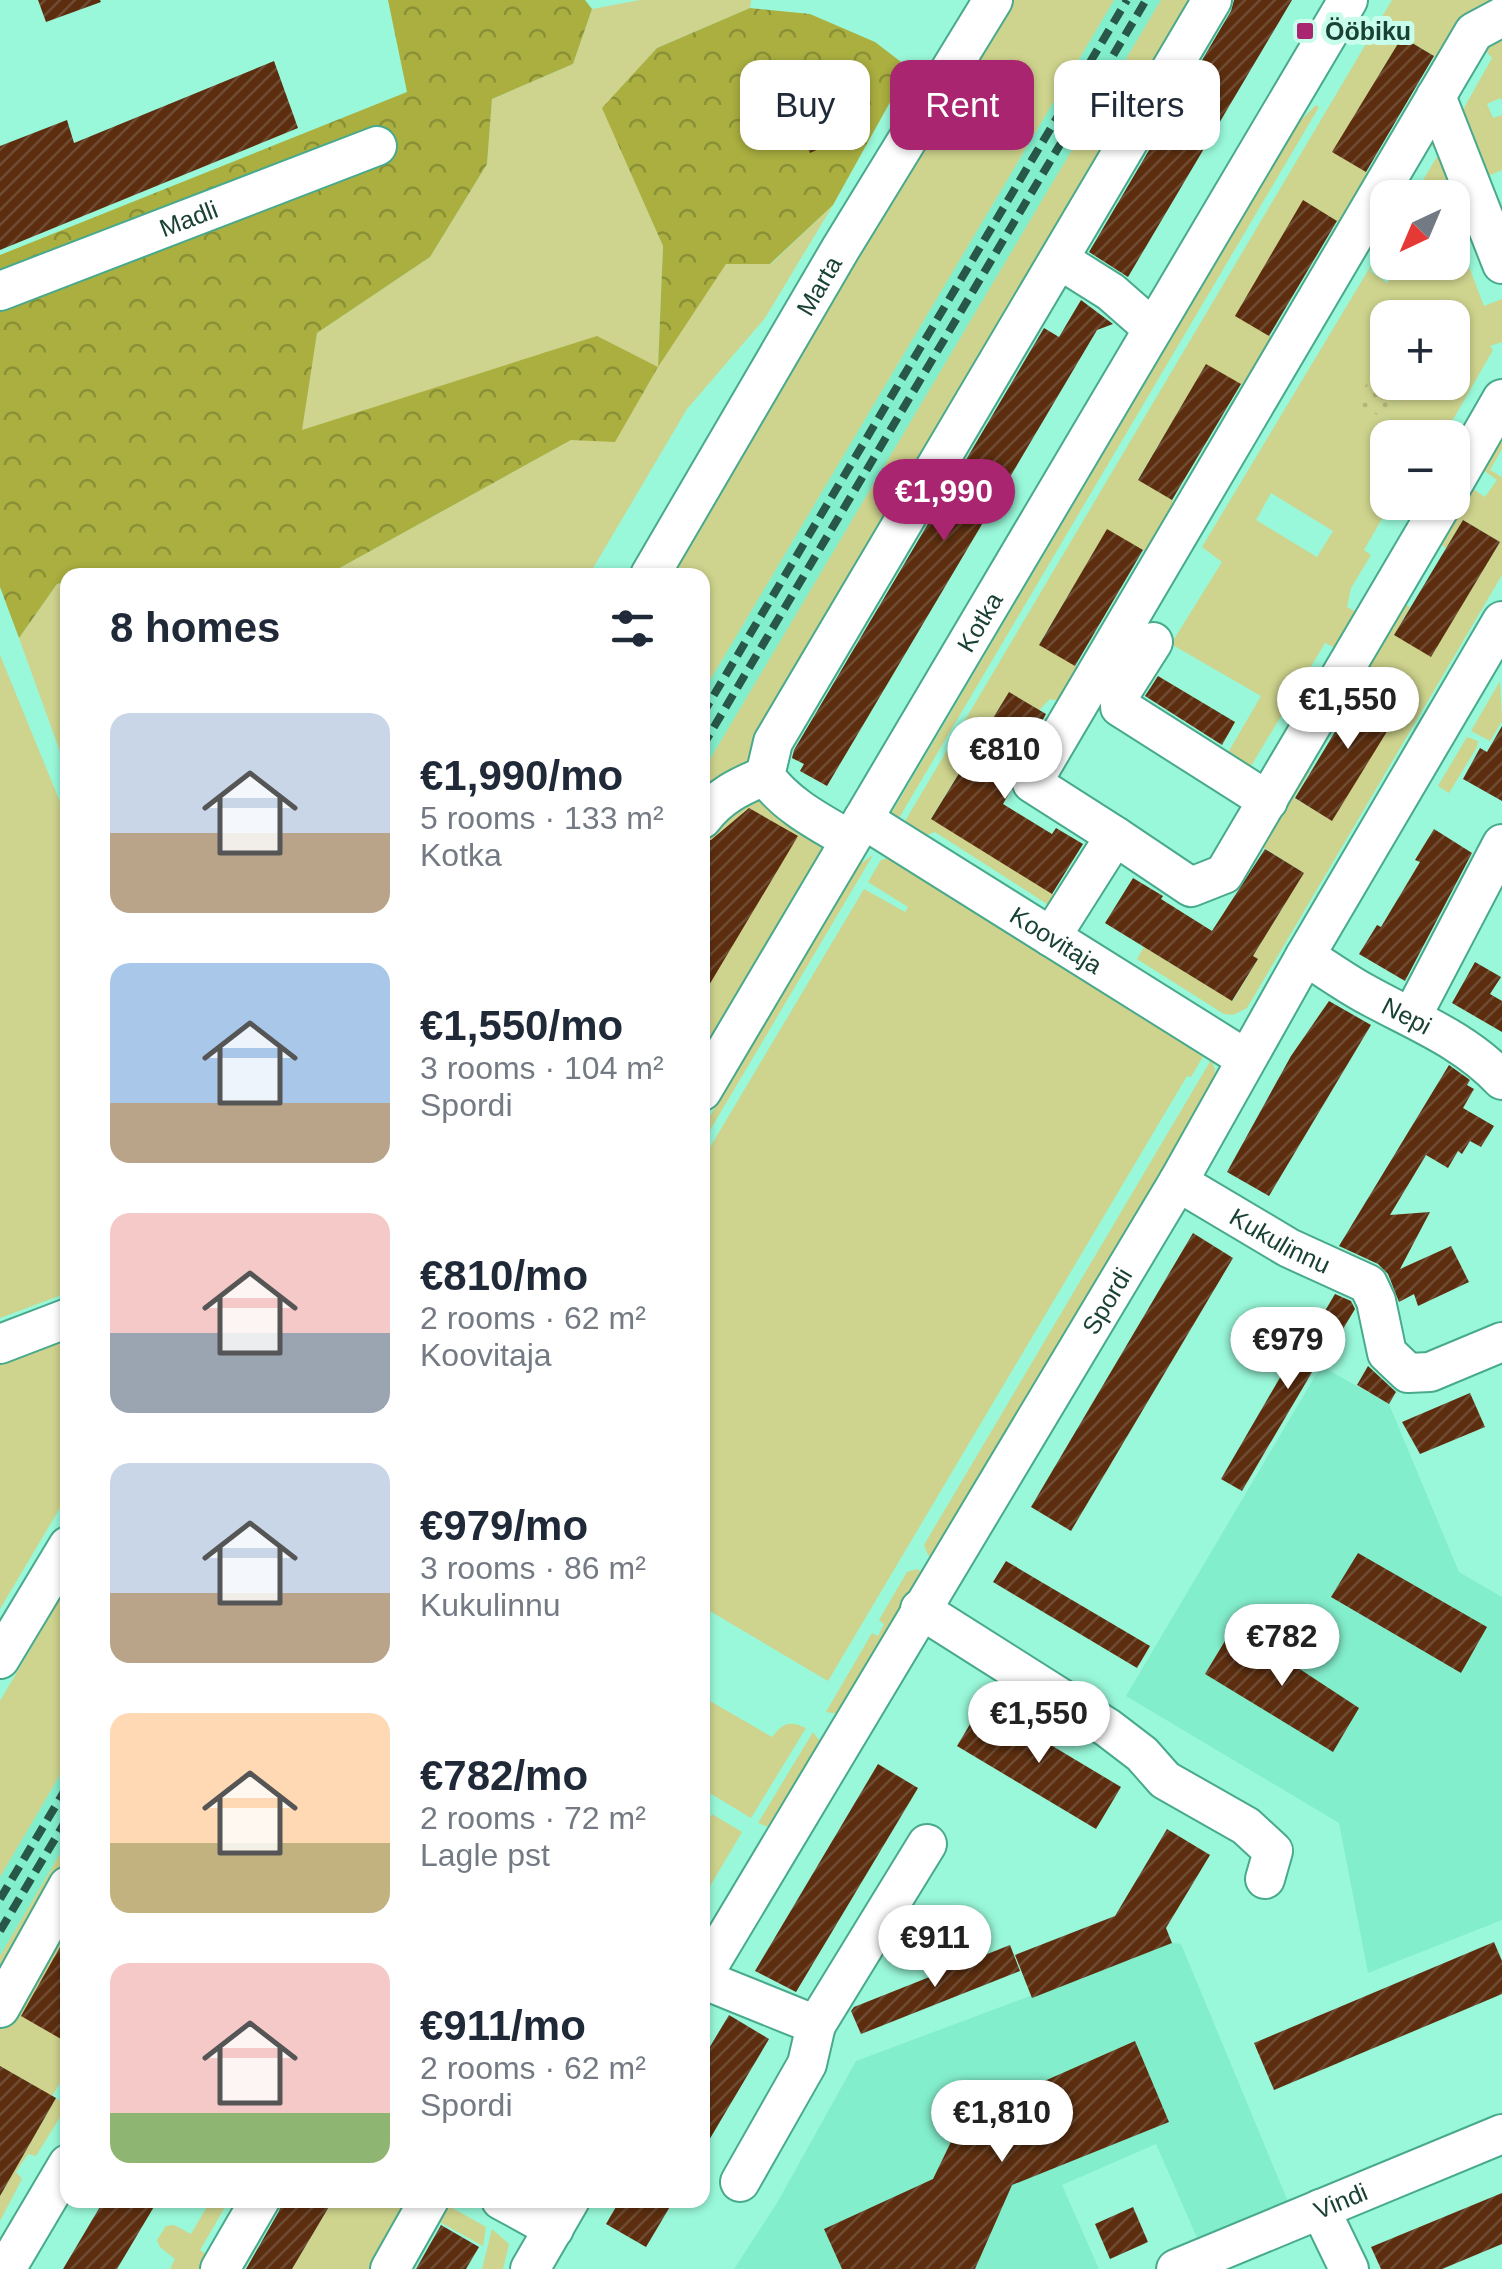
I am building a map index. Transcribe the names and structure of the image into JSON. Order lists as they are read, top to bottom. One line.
{"streets":{"street":["Madli","Marta","Kotka","Koovitaja","Nepi","Kukulinnu","Spordi","Vindi"]},"crossings":[["Kotka","Koovitaja"],["Koovitaja","Spordi"],["Nepi","Spordi"],["Kukulinnu","Spordi"]],"places":{"transit":["Ööbiku"]},"north":"bottom left","page":{"chip":["Buy","Rent","Filters"],"map_buttons":["+","−"],"price":["€1,990","€1,550","€810","€979","€782","€1,550","€911","€1,810"],"heading":"8 homes","list":[{"name":"€1,990/mo","note":"5 rooms · 133 m² · Kotka"},{"name":"€1,550/mo","note":"3 rooms · 104 m² · Spordi"},{"name":"€810/mo","note":"2 rooms · 62 m² · Koovitaja"},{"name":"€979/mo","note":"3 rooms · 86 m² · Kukulinnu"},{"name":"€782/mo","note":"2 rooms · 72 m² · Lagle pst"},{"name":"€911/mo","note":"2 rooms · 62 m² · Spordi"}]}}
